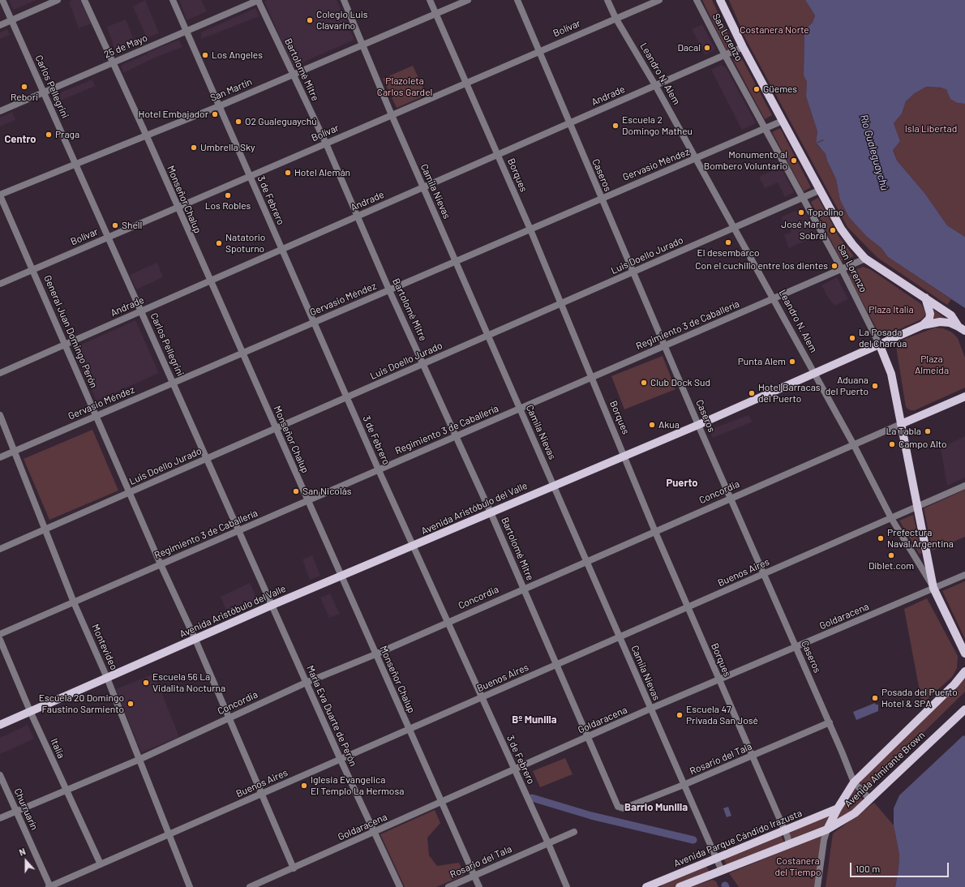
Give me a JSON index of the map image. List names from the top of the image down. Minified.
{"streets":{"main road":["San Lorenzo","Leandro N. Alem","Concordia","Avenida Aristóbulo del Valle","Avenida Almirante Brown","Avenida Parque Cándido Irazusta"],"street":["Bolívar","25 de Mayo","Bartolomé Mitre","Carlos Pellegrini","San Martín","Andrade","Gervasio Méndez","Borques","Caseros","Camila Nievas","Monseñor Chalup","3 de Febrero","Luis Doello Jurado","Regimiento 3 de Caballería","General Juan Domingo Perón","Buenos Aires","Goldaracena","Montevideo","María Eva Duarte de Perón","Italia","Rosario del Tala","Churruarín"]},"crossings":[["Bolívar","Bartolomé Mitre"],["Bolívar","Leandro N. Alem"],["Bolívar","Carlos Pellegrini"],["Bolívar","Borques"],["Bolívar","Caseros"],["Bolívar","Camila Nievas"],["Bolívar","Monseñor Chalup"],["Bolívar","3 de Febrero"],["Bolívar","General Juan Domingo Perón"],["San Lorenzo","Leandro N. Alem"],["San Lorenzo","Andrade"],["San Lorenzo","Gervasio Méndez"],["San Lorenzo","Luis Doello Jurado"],["San Lorenzo","Regimiento 3 de Caballería"],["San Lorenzo","Concordia"],["San Lorenzo","Avenida Aristóbulo del Valle"],["San Lorenzo","Buenos Aires"],["San Lorenzo","Goldaracena"],["25 de Mayo","Bartolomé Mitre"],["25 de Mayo","Carlos Pellegrini"],["25 de Mayo","Monseñor Chalup"],["25 de Mayo","3 de Febrero"],["Bartolomé Mitre","San Martín"],["Bartolomé Mitre","Andrade"],["Bartolomé Mitre","Gervasio Méndez"],["Bartolomé Mitre","Luis Doello Jurado"],["Bartolomé Mitre","Regimiento 3 de Caballería"],["Bartolomé Mitre","Concordia"],["Bartolomé Mitre","Avenida Aristóbulo del Valle"],["Bartolomé Mitre","Buenos Aires"],["Bartolomé Mitre","Goldaracena"],["Bartolomé Mitre","Rosario del Tala"],["Leandro N. Alem","Andrade"],["Leandro N. Alem","Gervasio Méndez"],["Leandro N. Alem","Luis Doello Jurado"],["Leandro N. Alem","Regimiento 3 de Caballería"],["Leandro N. Alem","Concordia"],["Leandro N. Alem","Avenida Aristóbulo del Valle"],["Leandro N. Alem","Buenos Aires"],["Leandro N. Alem","Goldaracena"],["Carlos Pellegrini","San Martín"],["Carlos Pellegrini","Andrade"],["Carlos Pellegrini","Gervasio Méndez"],["Carlos Pellegrini","Luis Doello Jurado"],["Carlos Pellegrini","Regimiento 3 de Caballería"],["Carlos Pellegrini","Avenida Aristóbulo del Valle"],["Carlos Pellegrini","María Eva Duarte de Perón"],["San Martín","Borques"],["San Martín","Camila Nievas"],["San Martín","Monseñor Chalup"],["San Martín","3 de Febrero"],["San Martín","General Juan Domingo Perón"],["Andrade","Borques"],["Andrade","Caseros"],["Andrade","Camila Nievas"],["Andrade","Monseñor Chalup"],["Andrade","3 de Febrero"],["Andrade","General Juan Domingo Perón"],["Gervasio Méndez","Borques"],["Gervasio Méndez","Caseros"],["Gervasio Méndez","Camila Nievas"],["Gervasio Méndez","Monseñor Chalup"],["Gervasio Méndez","3 de Febrero"],["Gervasio Méndez","General Juan Domingo Perón"],["Gervasio Méndez","Montevideo"],["Borques","Luis Doello Jurado"],["Borques","Regimiento 3 de Caballería"],["Borques","Concordia"],["Borques","Avenida Aristóbulo del Valle"],["Borques","Buenos Aires"],["Borques","Goldaracena"],["Borques","Rosario del Tala"],["Borques","Avenida Parque Cándido Irazusta"],["Caseros","Luis Doello Jurado"],["Caseros","Regimiento 3 de Caballería"],["Caseros","Concordia"],["Caseros","Avenida Aristóbulo del Valle"],["Caseros","Buenos Aires"],["Caseros","Goldaracena"],["Caseros","Rosario del Tala"],["Caseros","Avenida Almirante Brown"],["Camila Nievas","Luis Doello Jurado"],["Camila Nievas","Regimiento 3 de Caballería"],["Camila Nievas","Concordia"],["Camila Nievas","Avenida Aristóbulo del Valle"],["Camila Nievas","Buenos Aires"],["Camila Nievas","Goldaracena"],["Camila Nievas","Rosario del Tala"],["Camila Nievas","Avenida Parque Cándido Irazusta"],["Monseñor Chalup","Luis Doello Jurado"],["Monseñor Chalup","Regimiento 3 de Caballería"],["Monseñor Chalup","Concordia"],["Monseñor Chalup","Avenida Aristóbulo del Valle"],["Monseñor Chalup","Buenos Aires"],["Monseñor Chalup","Goldaracena"],["Monseñor Chalup","Rosario del Tala"],["3 de Febrero","Luis Doello Jurado"],["3 de Febrero","Regimiento 3 de Caballería"],["3 de Febrero","Concordia"],["3 de Febrero","Avenida Aristóbulo del Valle"],["3 de Febrero","Buenos Aires"],["3 de Febrero","Goldaracena"],["3 de Febrero","Rosario del Tala"],["Luis Doello Jurado","General Juan Domingo Perón"],["Luis Doello Jurado","Montevideo"],["Regimiento 3 de Caballería","General Juan Domingo Perón"],["Regimiento 3 de Caballería","Montevideo"],["General Juan Domingo Perón","Concordia"],["General Juan Domingo Perón","Avenida Aristóbulo del Valle"],["General Juan Domingo Perón","Buenos Aires"],["General Juan Domingo Perón","Goldaracena"],["Concordia","Montevideo"],["Concordia","María Eva Duarte de Perón"],["Concordia","Italia"],["Concordia","Churruarín"],["Avenida Aristóbulo del Valle","Montevideo"],["Avenida Aristóbulo del Valle","María Eva Duarte de Perón"],["Avenida Aristóbulo del Valle","Italia"],["Buenos Aires","Montevideo"],["Buenos Aires","María Eva Duarte de Perón"],["Buenos Aires","Italia"],["Buenos Aires","Churruarín"],["Goldaracena","María Eva Duarte de Perón"],["Avenida Almirante Brown","Avenida Parque Cándido Irazusta"]],"districts":["Centro","Puerto","Bº Munilla","Barrio Munilla"],"water":["Río Gualeguaychú"],"parks":["Costanera Norte","Plazoleta Carlos Gardel","Isla Libertad","Plaza Italia","Plaza Almeida","Costanera del Tiempo"],"places":["Colegio Luis Clavarino","Dacal","Los Angeles","Rebori","Güemes","Hotel Embajador","O2 Gualeguaychú","Escuela 2 Domingo Matheu","Praga","Umbrella Sky","Monumento al Bombero Voluntario","Hotel Alemán","Los Robles","Topolino","Shell","José María Sobral","El desembarco","Natatorio Spoturno","Con el cuchillo entre los dientes","La Posada del Charrúa","Punta Alem","Club Dock Sud","Aduana del Puerto","Hotel Barracas del Puerto","Akua","La Tabla","Campo Alto","San Nicolás","Prefectura Naval Argentina","Diblet.com","Escuela 56 La Vidalita Nocturna","Posada del Puerto Hotel & SPA","Escuela 20 Domingo Faustino Sarmiento","Escuela 47 Privada San José","Iglesia Evangelica El Templo La Hermosa"],"scale_bar":"100 m","north":"top"}
